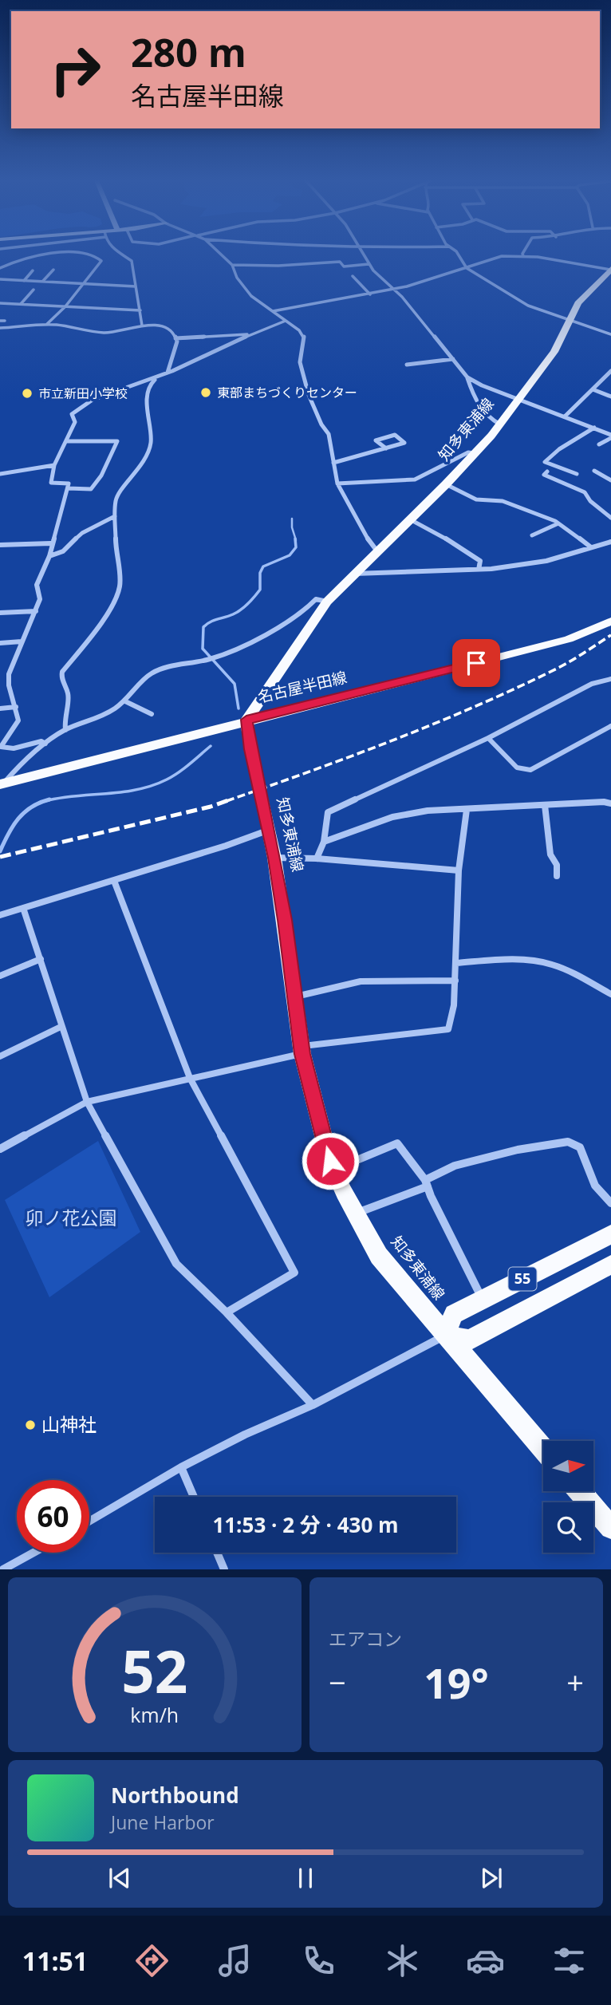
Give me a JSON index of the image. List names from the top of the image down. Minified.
{"streets":{"main road":["知多東浦線","名古屋半田線","55"]},"crossings":[["知多東浦線","名古屋半田線"],["知多東浦線","55"]],"parks":["卯ノ花公園"],"places":["東部まちづくりセンター","市立新田小学校","山神社"],"north":"right","page":{"turn":["280 m","名古屋半田線"],"limit":"60","trip":"11:53 · 2 分 · 430 m","tile":"エアコン","heat":["−","19°","+"],"song":["Northbound","June Harbor"],"tabs":"11:51","gauge":["52","km/h"]}}
